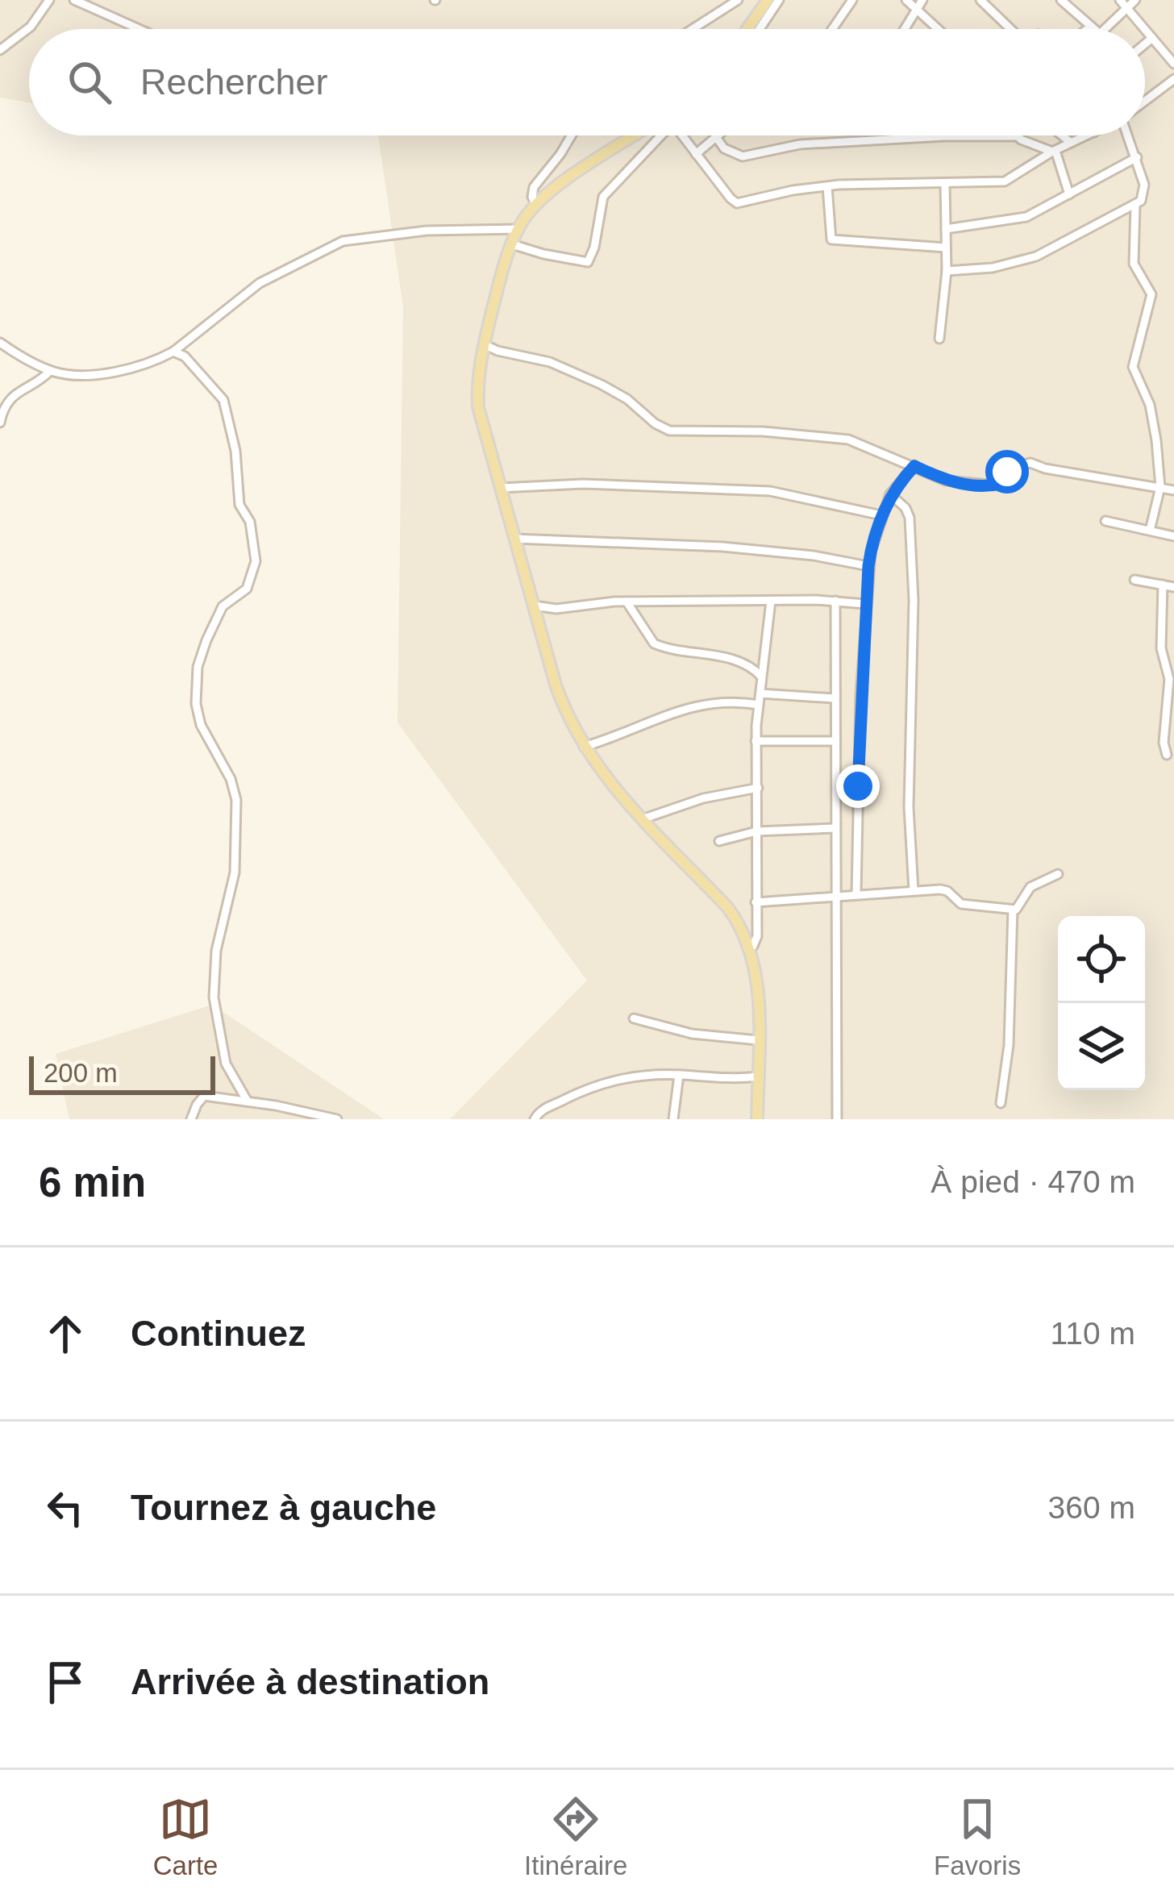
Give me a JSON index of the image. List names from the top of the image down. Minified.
{"scale_bar":"200 m","page":{"search":"Rechercher","scale":"200 m","heading":["6 min","À pied · 470 m"],"list":[["Continuez","110 m"],["Tournez à gauche","360 m"],"Arrivée à destination"],"nav":["Carte","Itinéraire","Favoris"]}}
